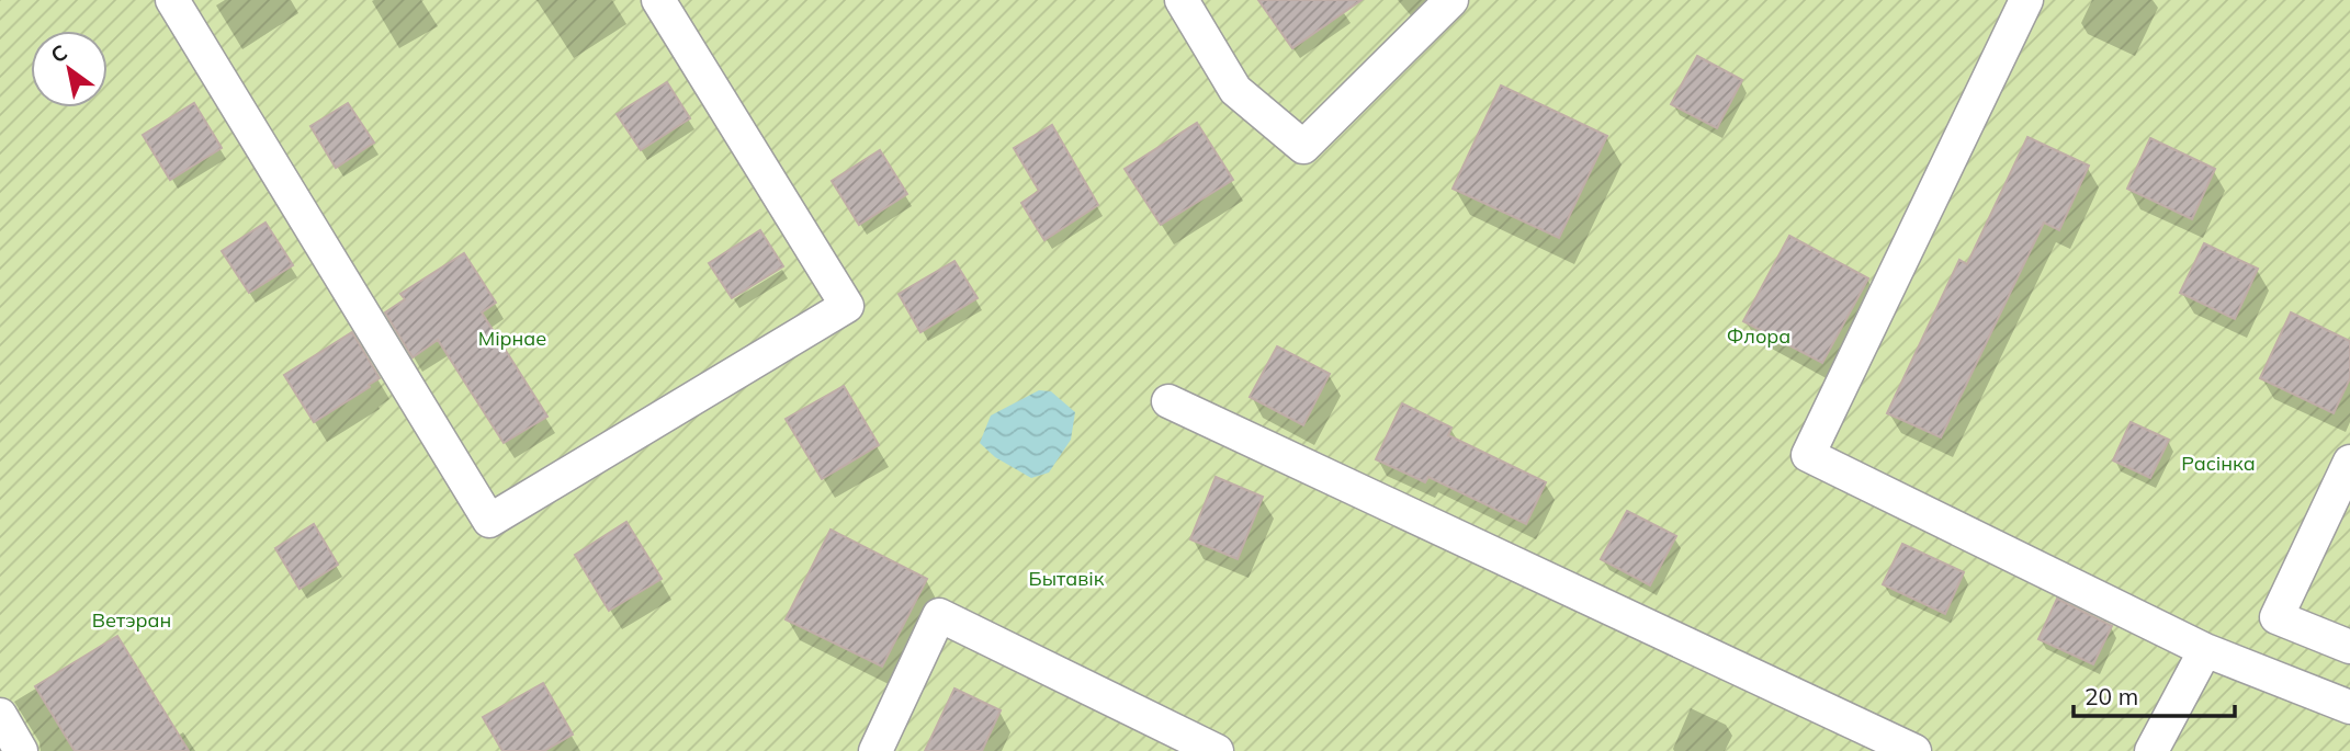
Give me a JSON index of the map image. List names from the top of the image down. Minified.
{"parks":["Флора","Мірнае","Расінка","Бытавік","Ветэран"],"scale_bar":"20 m","north":"top left"}
